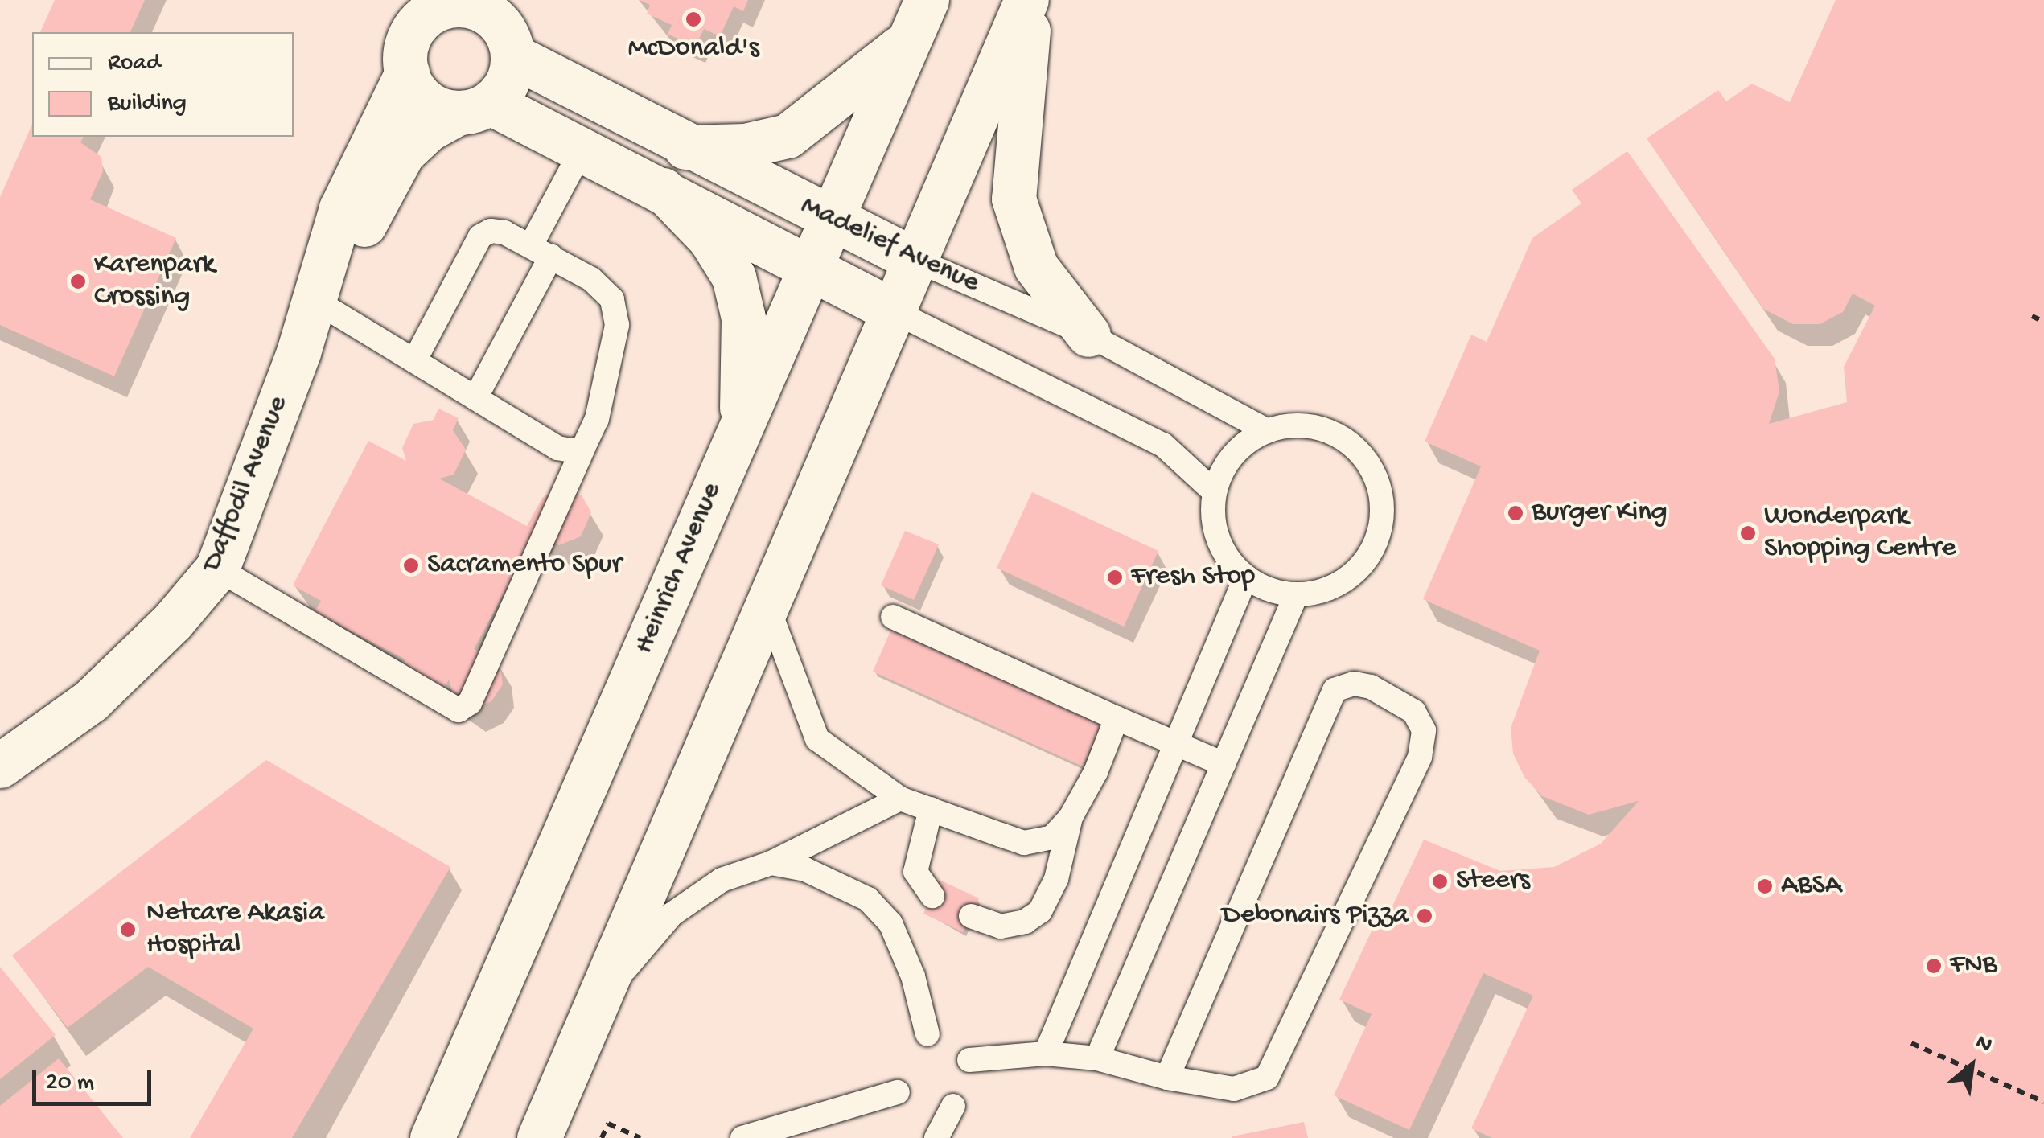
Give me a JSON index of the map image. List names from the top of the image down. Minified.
{"streets":{"street":["Madelief Avenue","Daffodil Avenue","Heinrich Avenue"]},"crossings":[["Madelief Avenue","Daffodil Avenue"],["Madelief Avenue","Heinrich Avenue"]],"places":["McDonald's","Karenpark Crossing","Burger King","Wonderpark Shopping Centre","Sacramento Spur","Fresh Stop","Steers","ABSA","Debonairs Pizza","Netcare Akasia Hospital","FNB"],"legend":["Road","Building"],"scale_bar":"20 m","north":"top right"}
